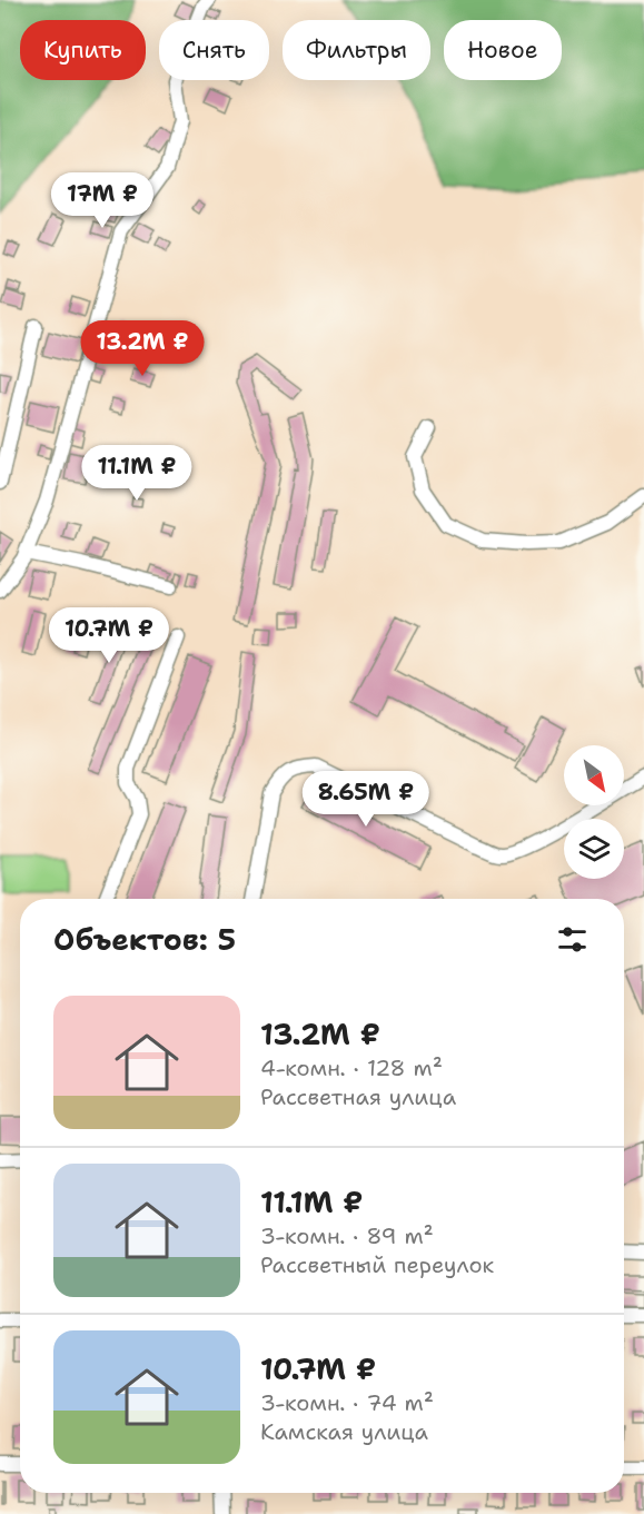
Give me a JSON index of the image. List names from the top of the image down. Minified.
{"north":"bottom right","page":{"chip":["Купить","Снять","Фильтры","Новое"],"price":["17M ₽","13.2M ₽","11.1M ₽","10.7M ₽","8.65M ₽"],"heading":"Объектов: 5","list":[{"name":"13.2M ₽","note":"4-комн. · 128 m² · Рассветная улица"},{"name":"11.1M ₽","note":"3-комн. · 89 m² · Рассветный переулок"},{"name":"10.7M ₽","note":"3-комн. · 74 m² · Камская улица"}]}}
